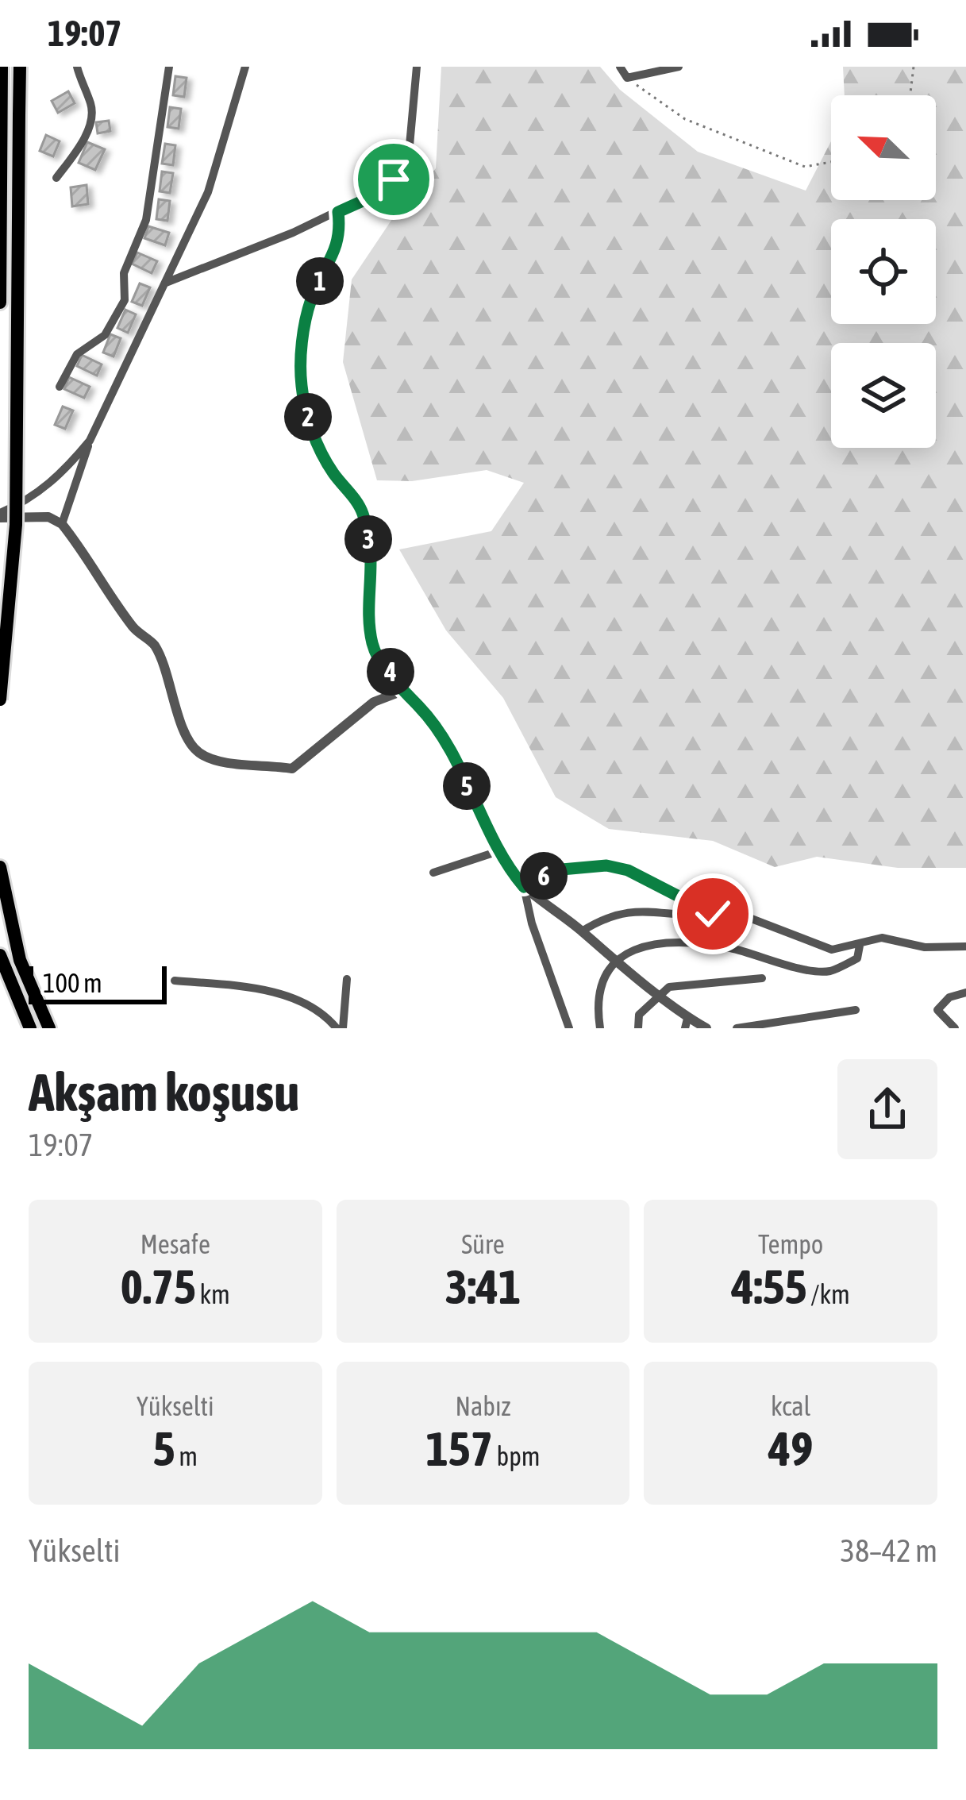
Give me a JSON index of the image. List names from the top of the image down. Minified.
{"scale_bar":"100 m","north":"top left","page":{"status":"19:07","pins":["1","2","3","4","5","6"],"scale":"100 m","heading":["Akşam koşusu","19:07"],"stats":[["Mesafe","0.75 km"],["Süre","3:41"],["Tempo","4:55 /km"],["Yükselti","5 m"],["Nabız","157 bpm"],["kcal","49"]],"chart":["Yükselti","38–42 m"]}}
